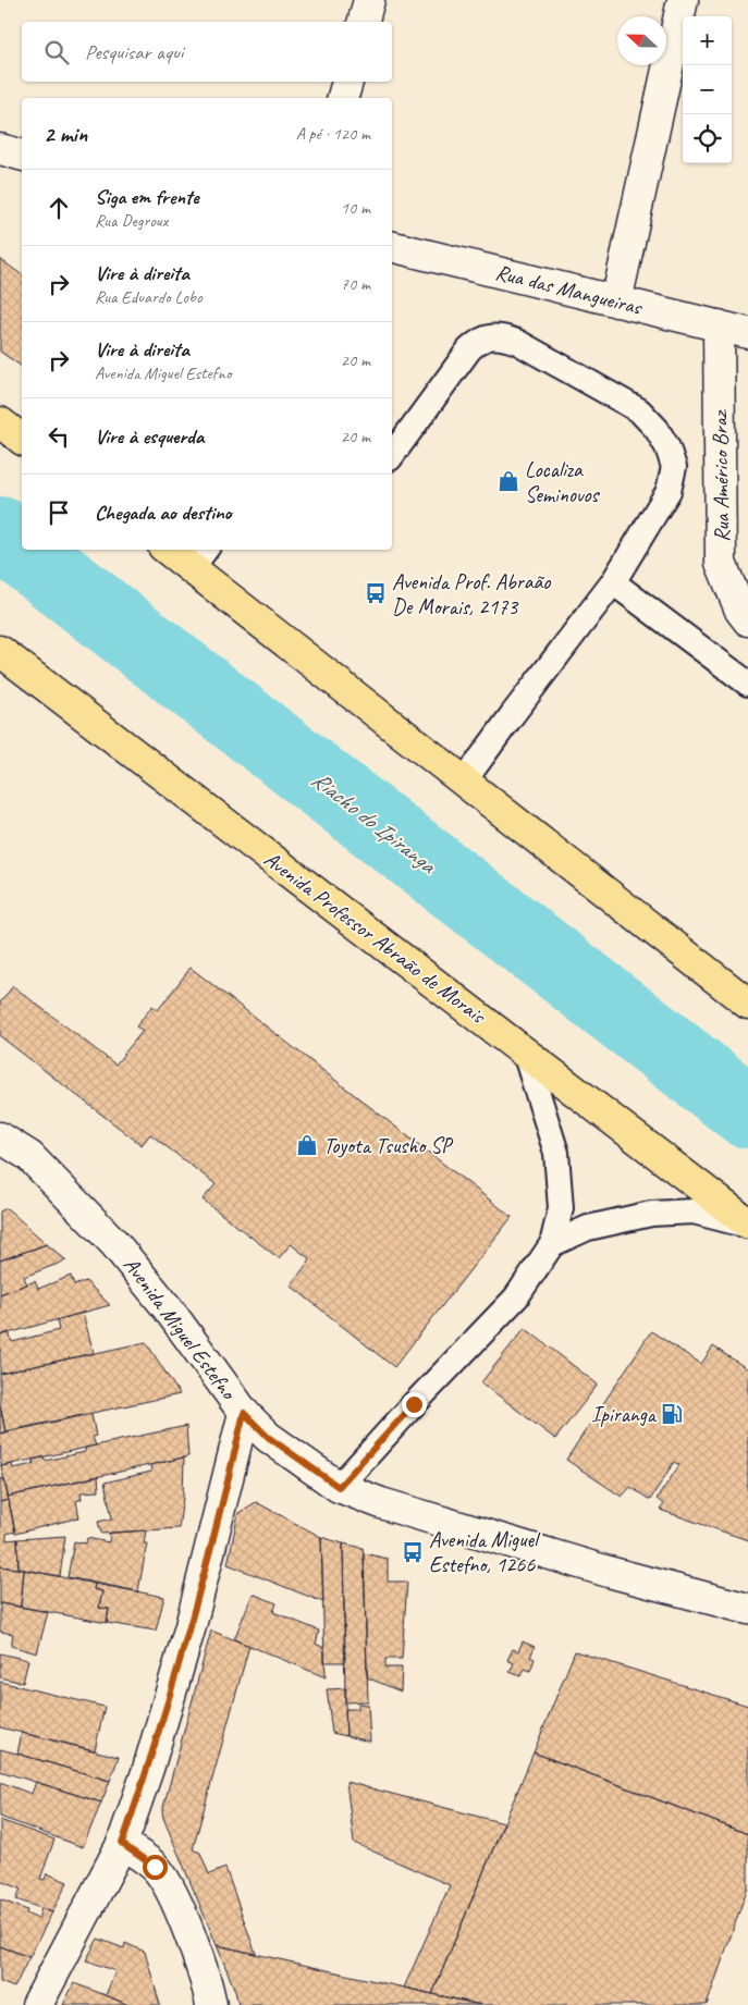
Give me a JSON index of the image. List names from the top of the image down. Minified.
{"streets":{"main road":["Avenida Professor Abraão de Morais"],"street":["Rua das Mangueiras","Rua Américo Braz","Avenida Miguel Estefno"]},"crossings":[["Rua das Mangueiras","Rua Américo Braz"]],"water":["Riacho do Ipiranga"],"places":{"shop":["Localiza Seminovos","Toyota Tsusho SP"],"bus stop":["Avenida Prof. Abraão De Morais, 2173","Avenida Miguel Estefno, 1266"],"fuel station":["Ipiranga"]},"north":"left","page":{"map_buttons":["+","−"],"search":"Pesquisar aqui","heading":["2 min","A pé · 120 m"],"list":[["Siga em frente","Rua Degroux","10 m"],["Vire à direita","Rua Eduardo Lobo","70 m"],["Vire à direita","Avenida Miguel Estefno","20 m"],["Vire à esquerda","20 m"],"Chegada ao destino"]}}
